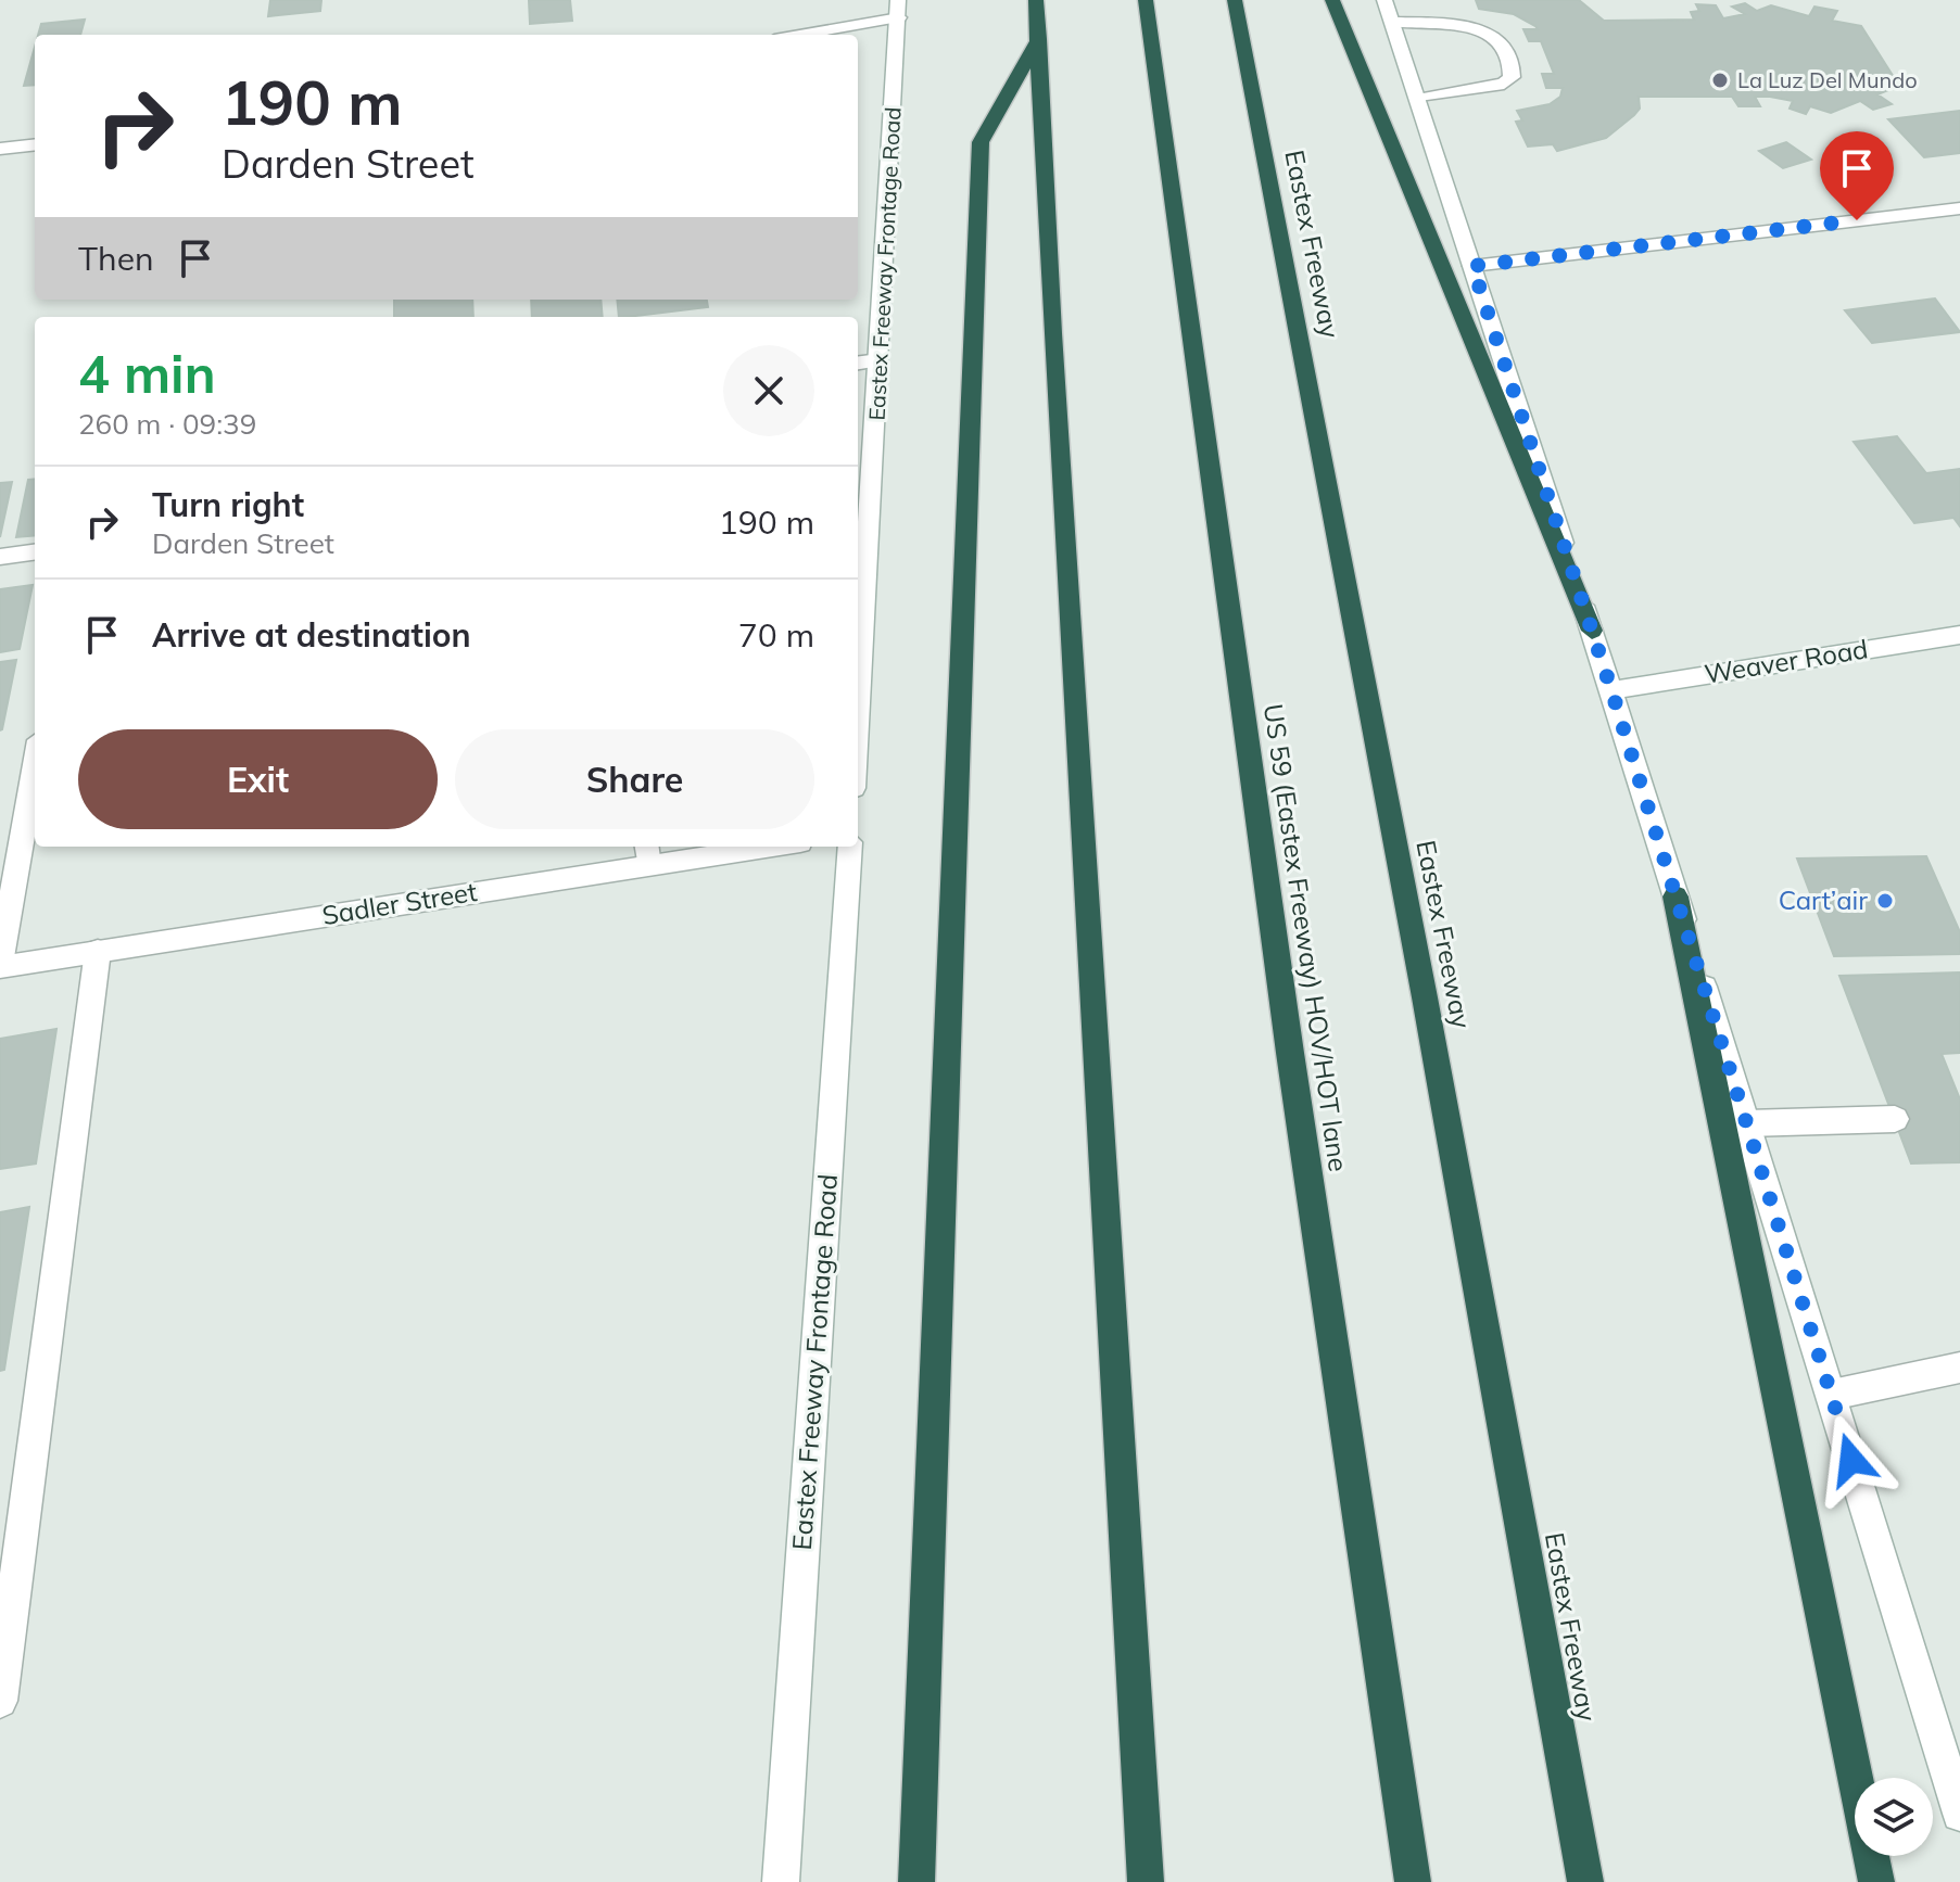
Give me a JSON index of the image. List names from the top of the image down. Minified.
{"streets":{"highway":["Eastex Freeway","US 59 (Eastex Freeway) HOV/HOT lane"],"main road":["Eastex Freeway Frontage Road","Weaver Road","Sadler Street"]},"places":["La Luz Del Mundo","Cart’air"],"page":{"turn":["190 m","Darden Street"],"then":"Then","heading":["4 min","260 m · 09:39"],"list":[{"name":"Turn right","note":"Darden Street","value":"190 m"},{"name":"Arrive at destination","value":"70 m"}],"buttons":["Exit","Share"]}}
